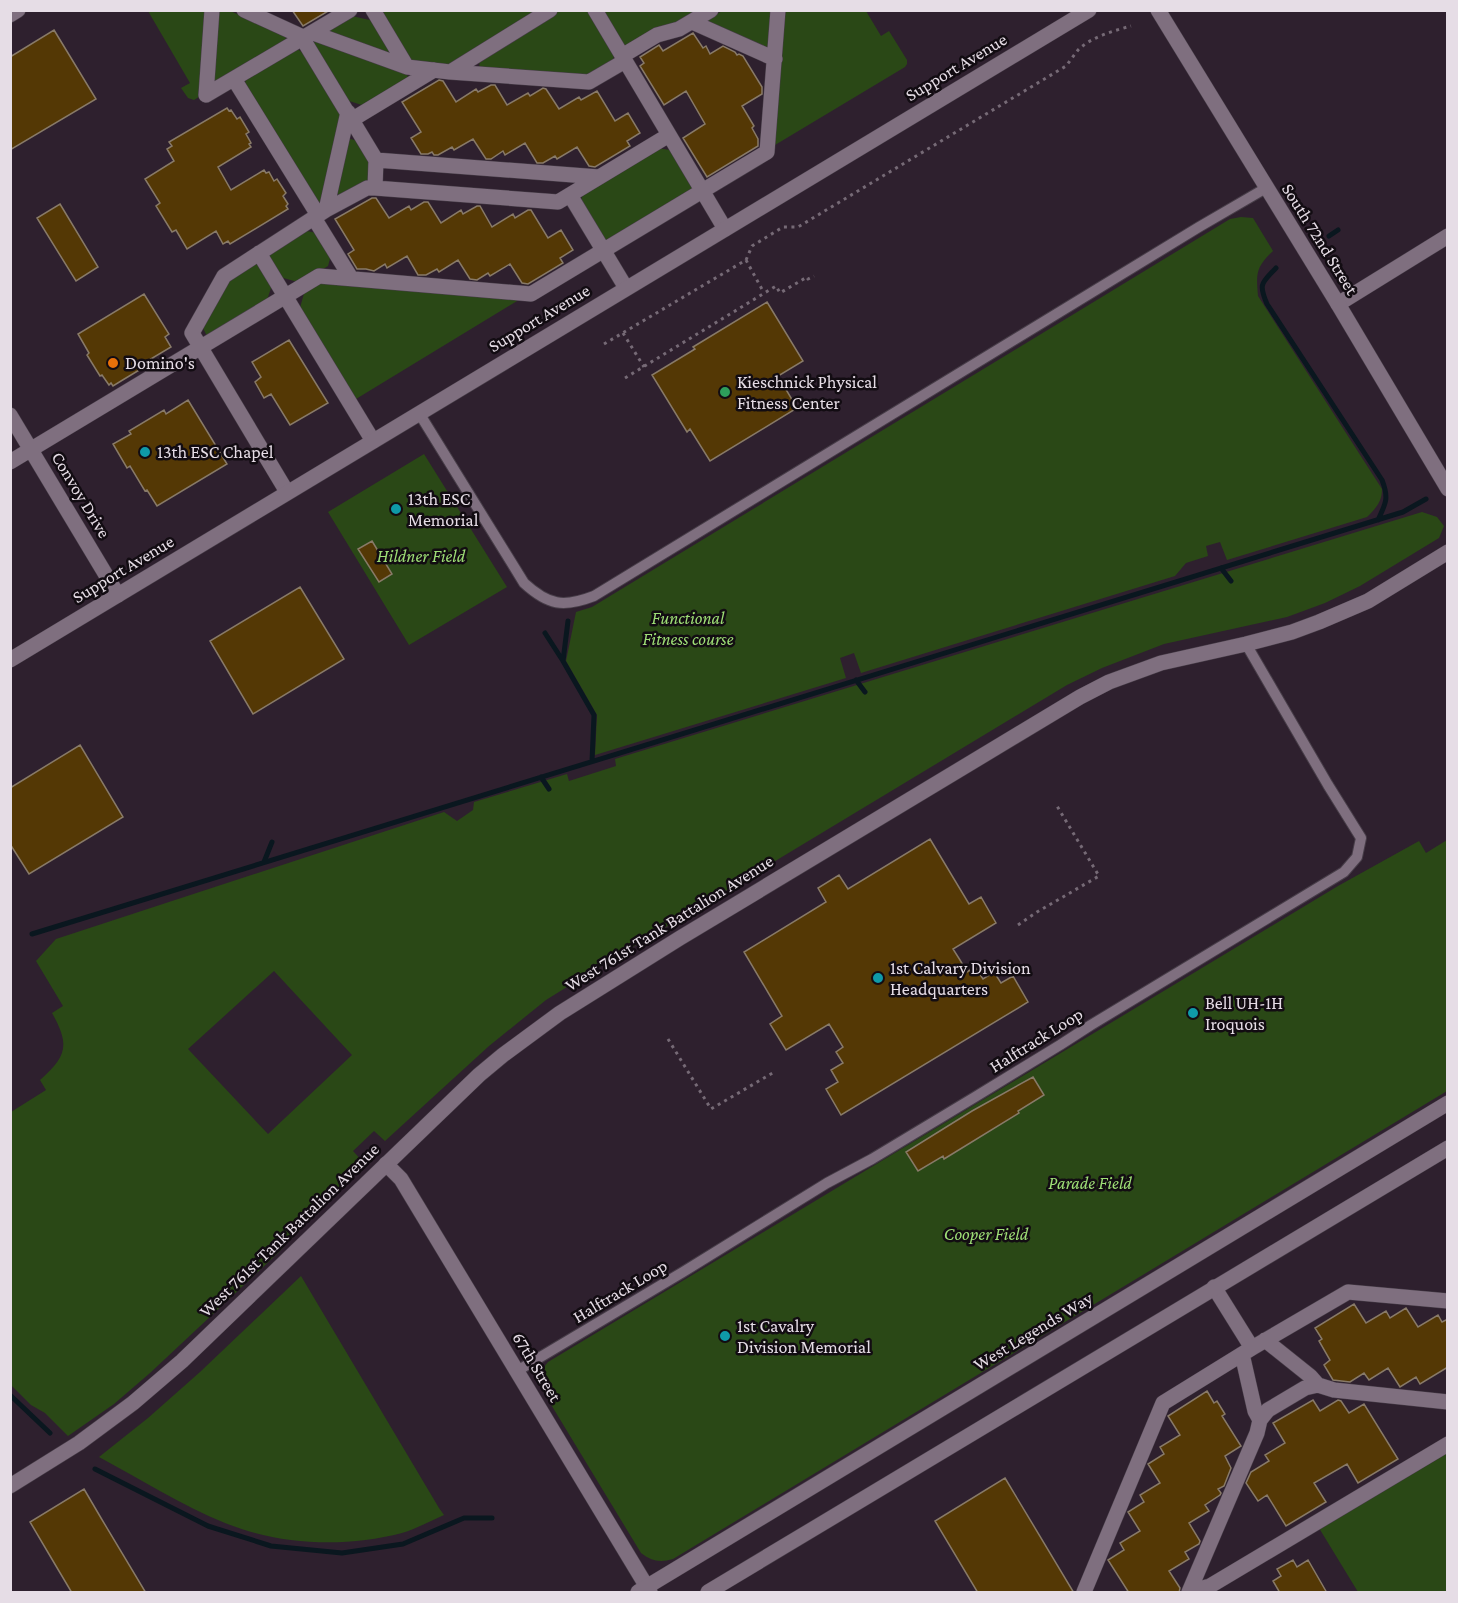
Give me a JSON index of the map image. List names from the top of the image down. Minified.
{"streets":{"street":["Support Avenue","South 72nd Street","Convoy Drive","West 761st Tank Battalion Avenue","West Legends Way","67th Street"],"lane":["Halftrack Loop"]},"crossings":[["Support Avenue","Convoy Drive"],["West 761st Tank Battalion Avenue","Halftrack Loop"],["West 761st Tank Battalion Avenue","67th Street"],["Halftrack Loop","67th Street"],["West Legends Way","67th Street"]],"parks":["Hildner Field","Functional Fitness course","Parade Field","Cooper Field"],"places":["Domino's","Kieschnick Physical Fitness Center","13th ESC Chapel","13th ESC Memorial","1st Calvary Division Headquarters","Bell UH-1H Iroquois","1st Cavalry Division Memorial"]}
